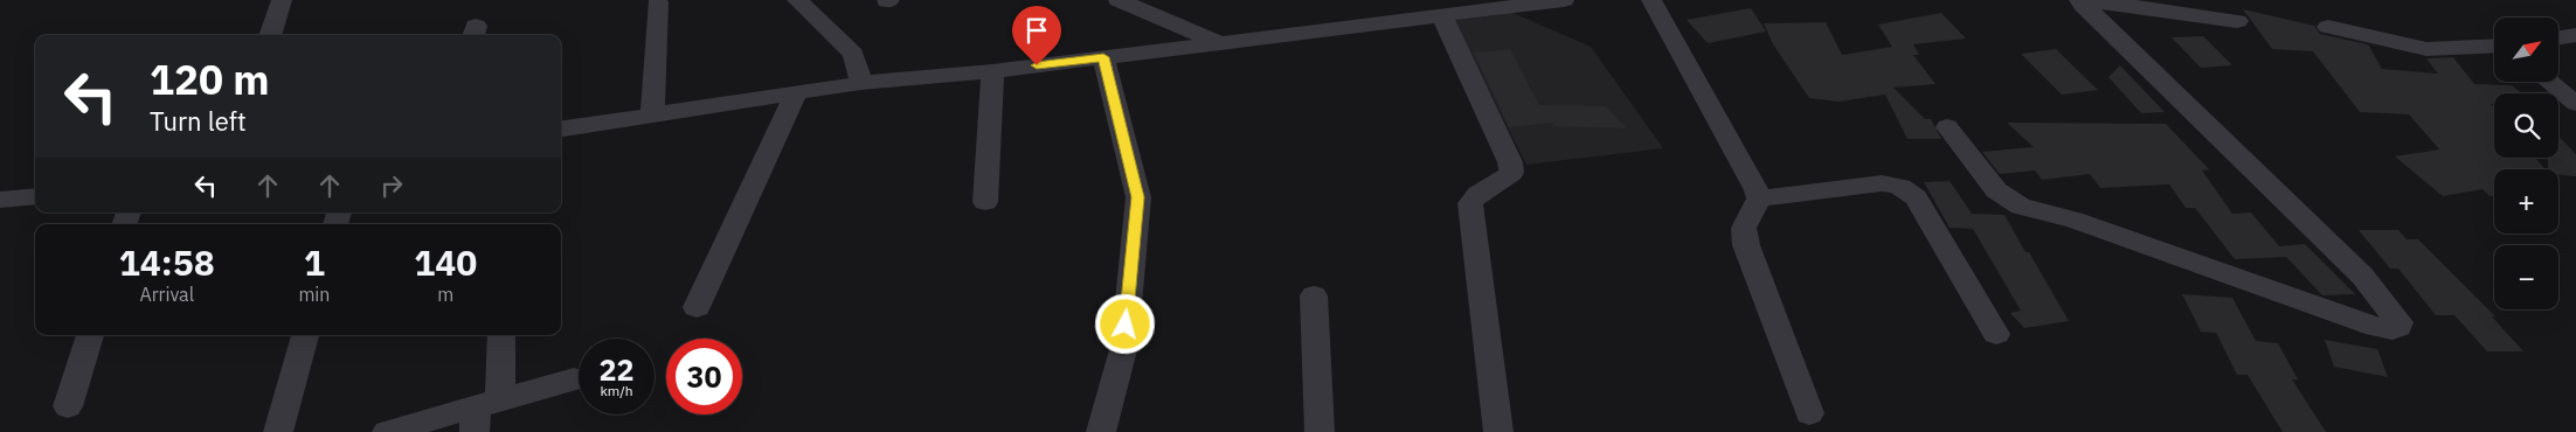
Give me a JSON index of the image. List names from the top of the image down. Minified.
{"north":"top right","page":{"map_buttons":["+","−"],"turn":["120 m","Turn left"],"eta":["14:58","Arrival","1","min","140","m"],"speed":"22 km/h","limit":"30"}}
